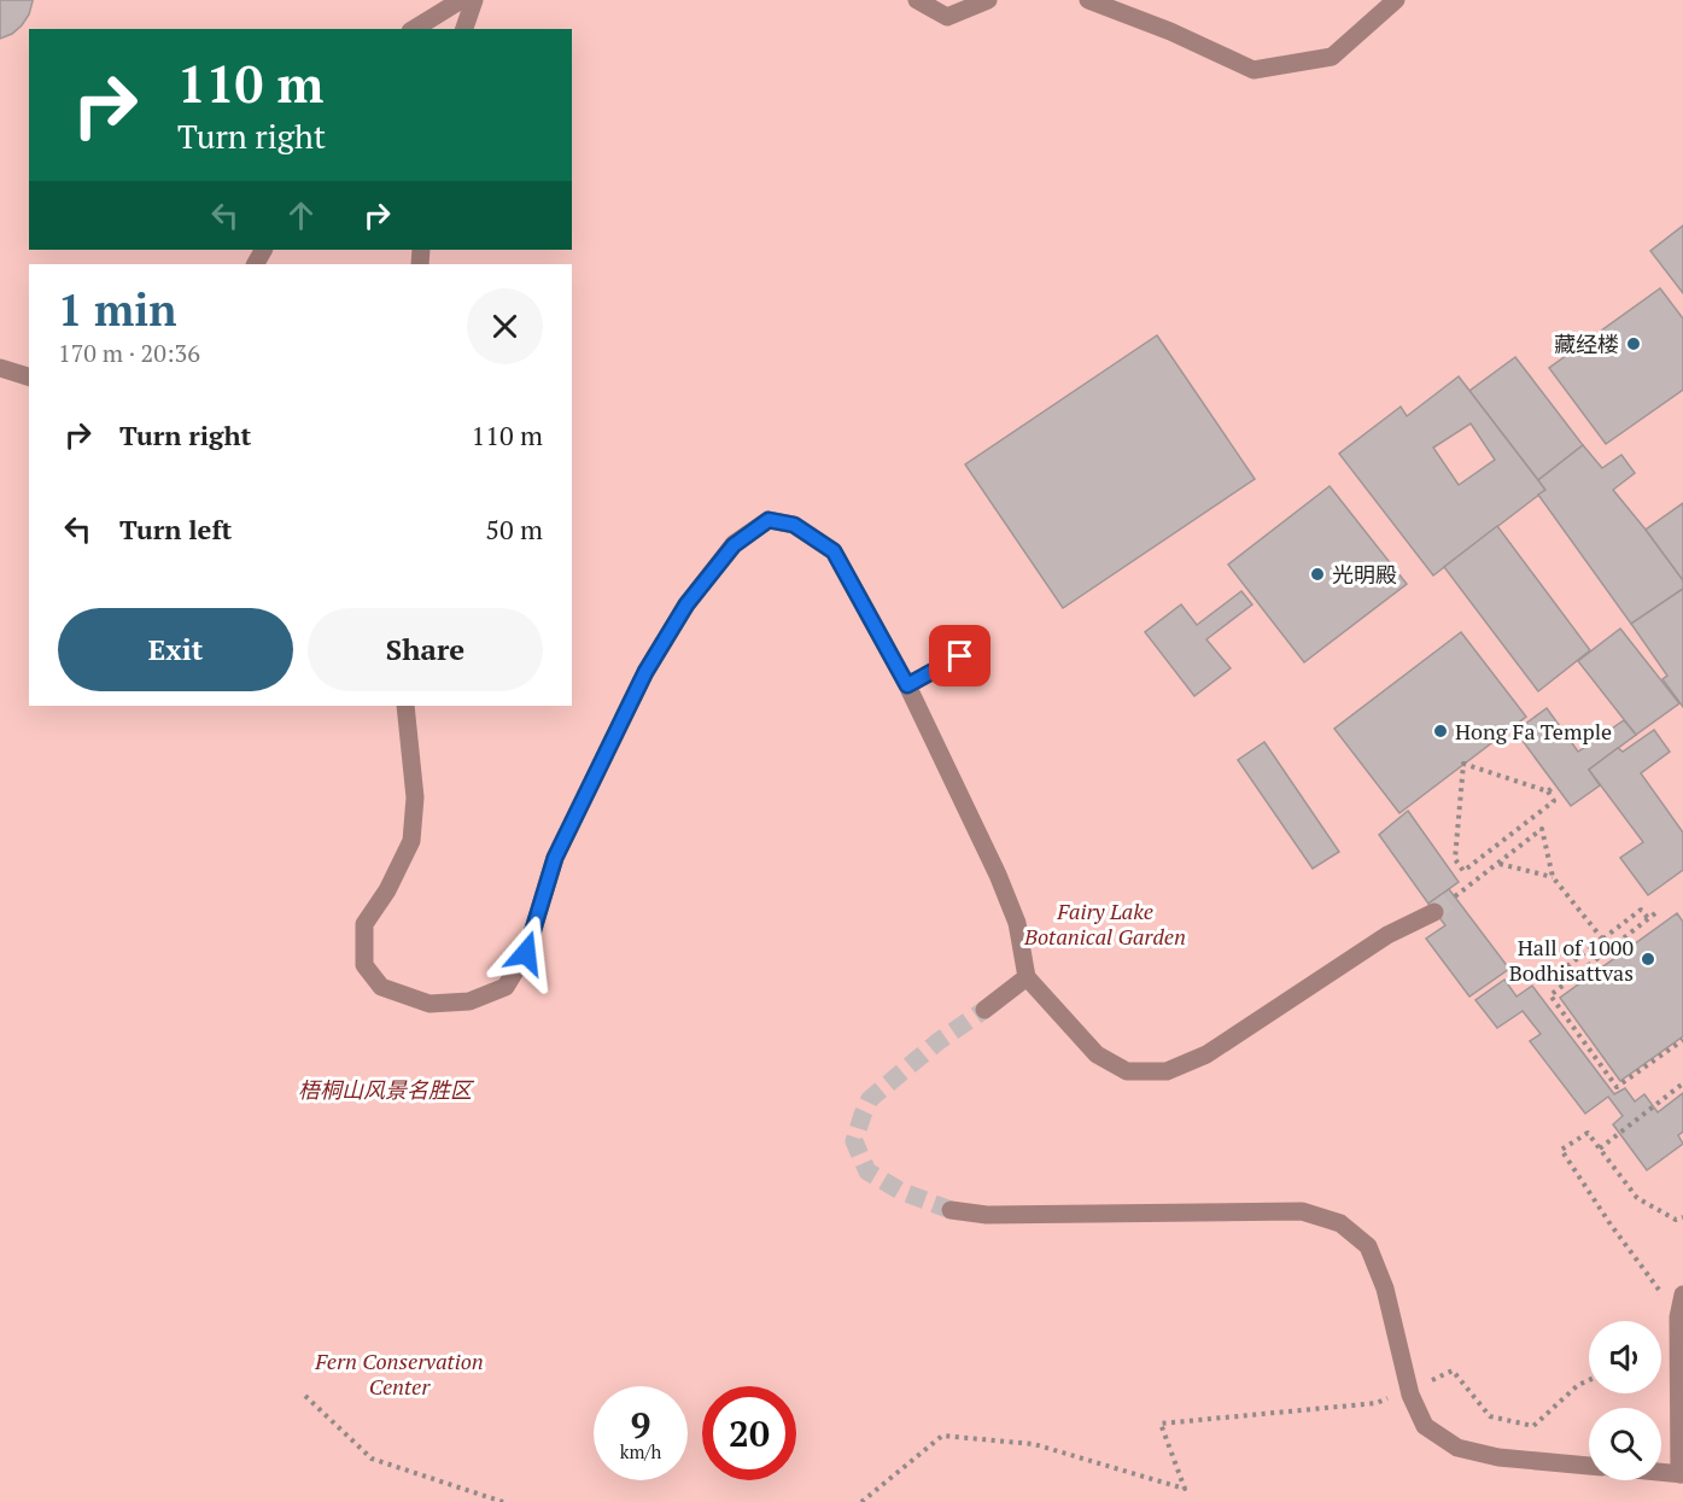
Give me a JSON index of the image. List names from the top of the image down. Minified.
{"parks":["Fairy Lake Botanical Garden","梧桐山风景名胜区","Fern Conservation Center"],"places":["藏经楼","光明殿","Hong Fa Temple","Hall of 1000 Bodhisattvas"],"page":{"turn":["110 m","Turn right"],"heading":["1 min","170 m · 20:36"],"list":[{"name":"Turn right","value":"110 m"},{"name":"Turn left","value":"50 m"}],"buttons":["Exit","Share"],"speed":"9 km/h","limit":"20"}}
